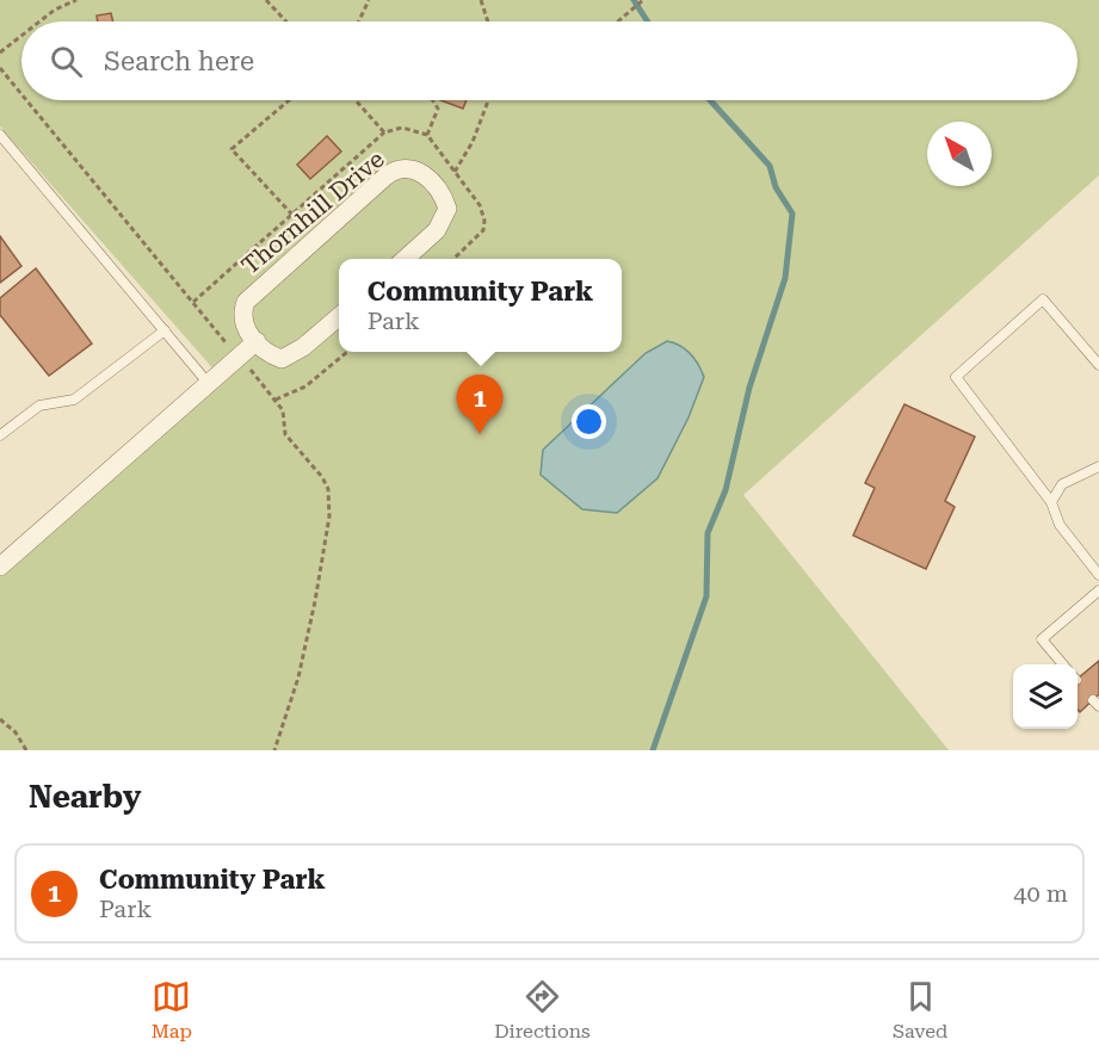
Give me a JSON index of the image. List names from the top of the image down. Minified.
{"streets":{"street":["Thornhill Drive"]},"north":"top left","page":{"search":"Search here","popup":["Community Park","Park"],"pins":"1","heading":"Nearby","list":[{"mark":"1","name":"Community Park","note":"Park","value":"40 m"}],"nav":["Map","Directions","Saved"]}}
